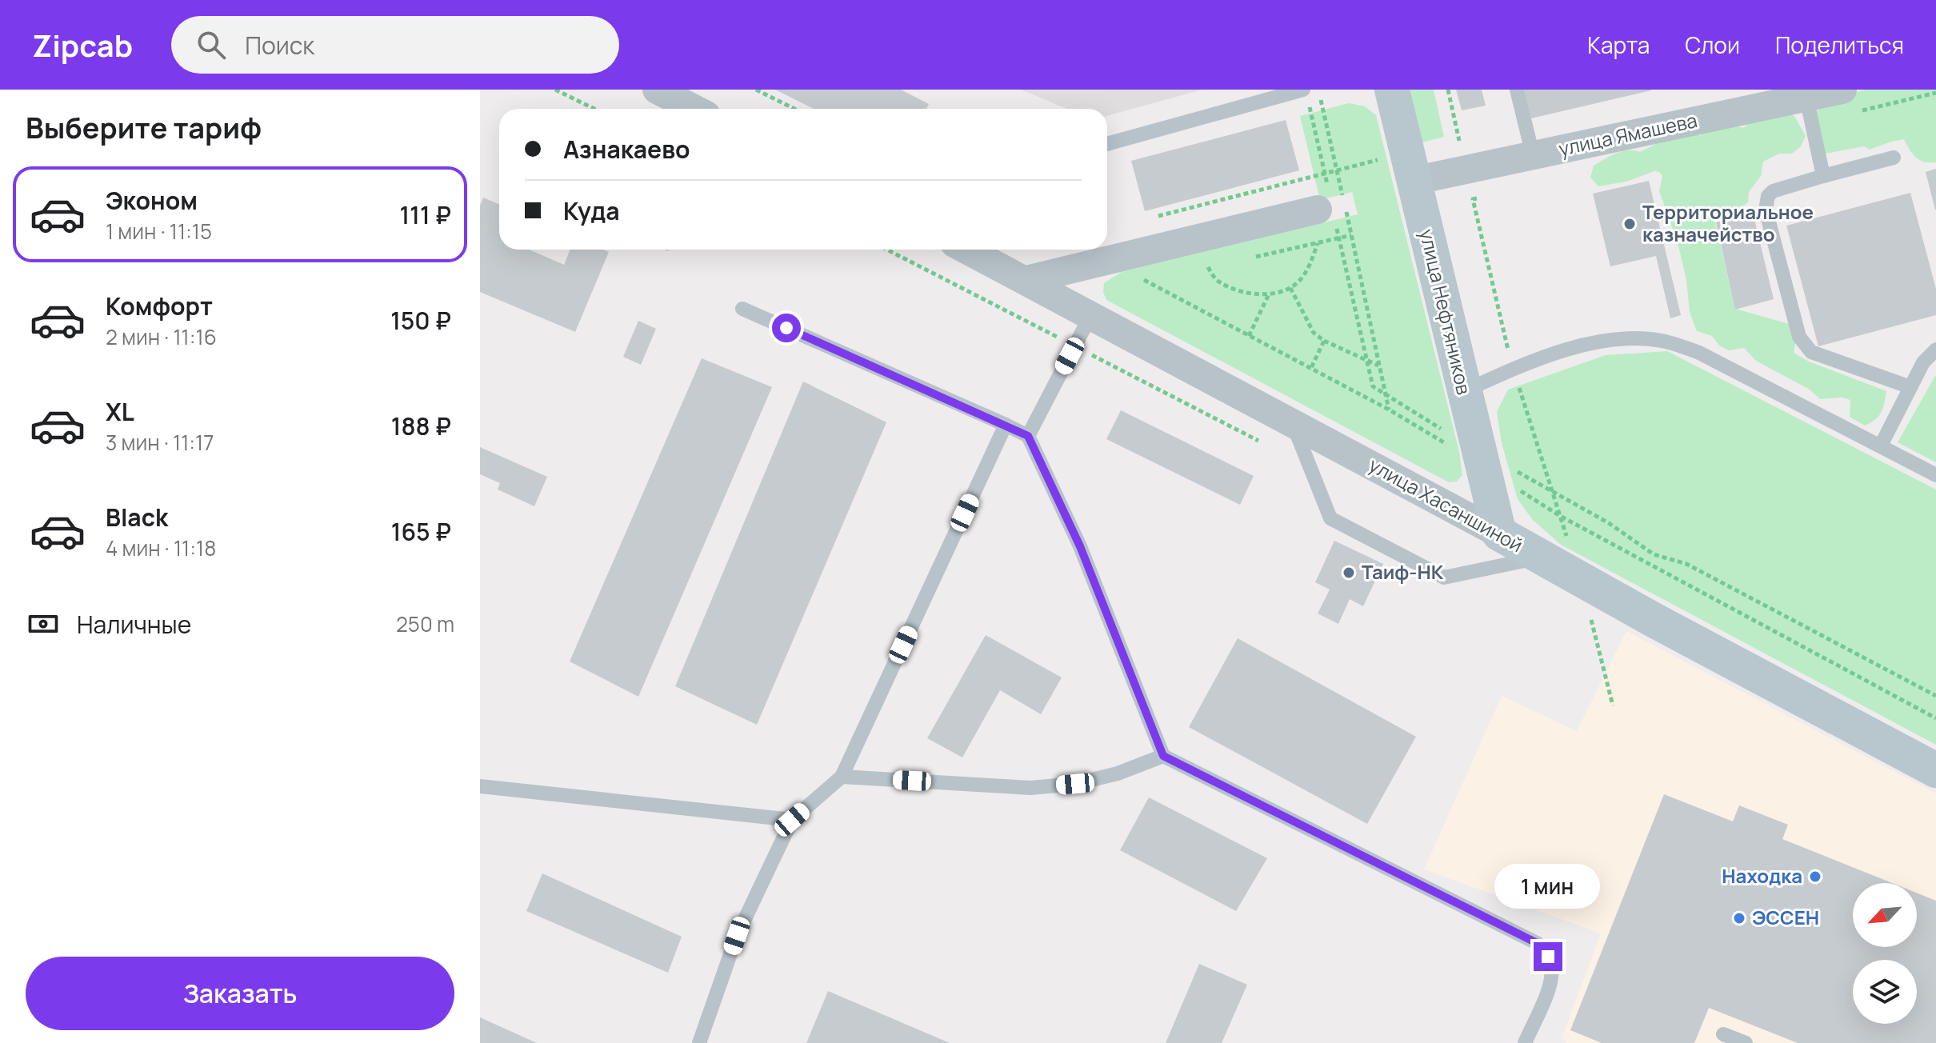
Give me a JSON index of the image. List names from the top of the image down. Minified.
{"streets":{"street":["улица Ямашева","улица Нефтяников","улица Хасаншиной"]},"crossings":[["улица Ямашева","улица Нефтяников"],["улица Нефтяников","улица Хасаншиной"]],"places":["Территориальное казначейство","Таиф-НК","Находка","ЭССЕН"],"north":"bottom left","page":{"header":"Zipcab","search":"Поиск","nav":["Карта","Слои","Поделиться"],"heading":"Выберите тариф","banner":["Азнакаево","Куда"],"list":[{"name":"Эконом","note":"1 мин · 11:15","value":"111 ₽"},{"name":"Комфорт","note":"2 мин · 11:16","value":"150 ₽"},{"name":"XL","note":"3 мин · 11:17","value":"188 ₽"},{"name":"Black","note":"4 мин · 11:18","value":"165 ₽"}],"pay":["Наличные","250 m"],"bubble":"1 мин","buttons":"Заказать"}}
